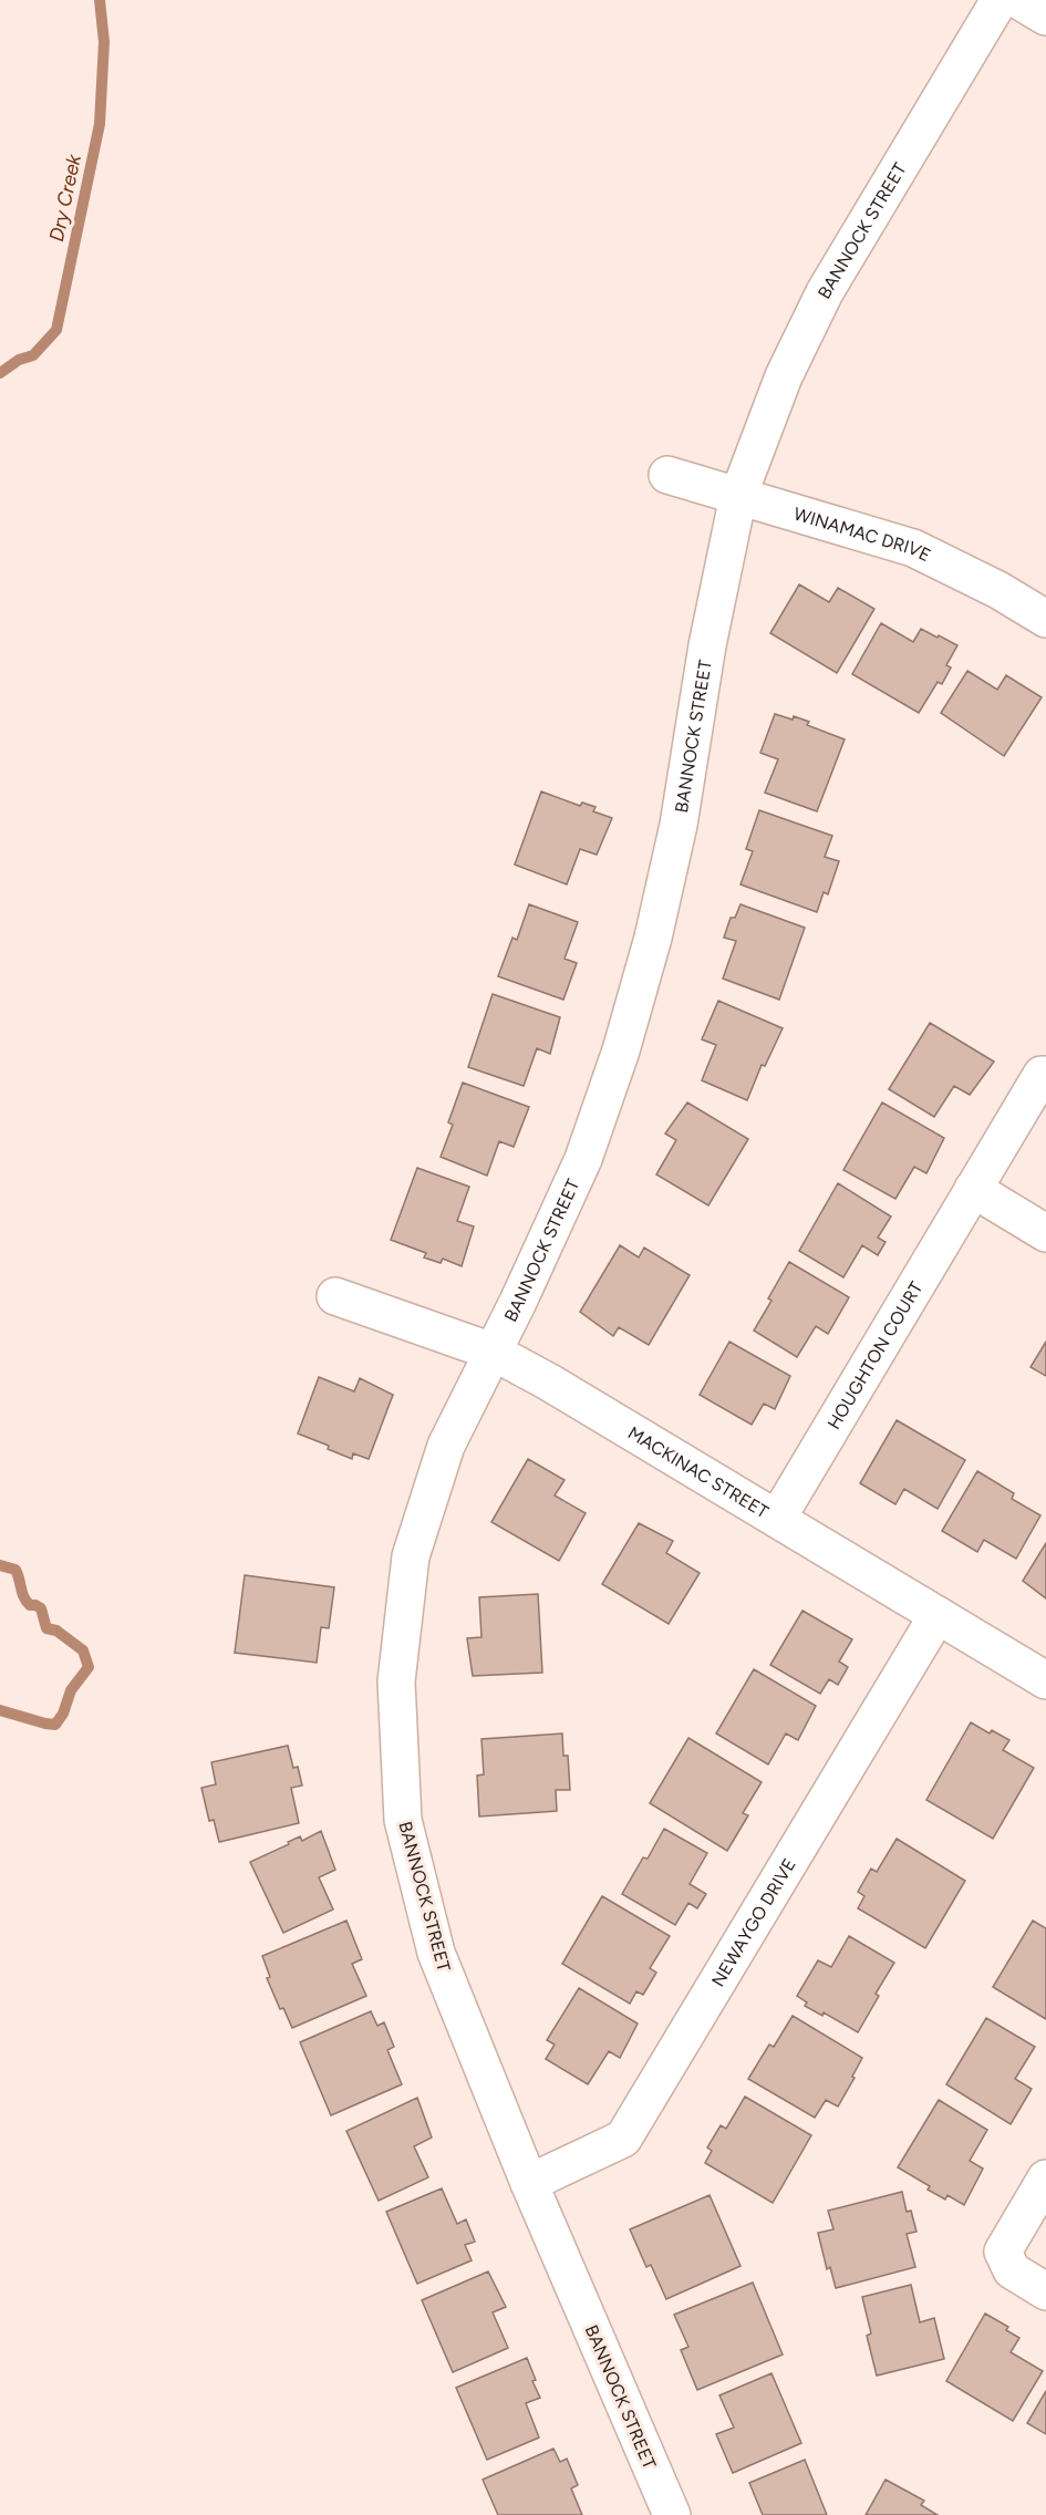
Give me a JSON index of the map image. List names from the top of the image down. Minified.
{"streets":{"street":["BANNOCK STREET","WINAMAC DRIVE","HOUGHTON COURT","MACKINAC STREET","NEWAYGO DRIVE"]},"crossings":[["BANNOCK STREET","WINAMAC DRIVE"],["BANNOCK STREET","MACKINAC STREET"],["BANNOCK STREET","NEWAYGO DRIVE"],["HOUGHTON COURT","MACKINAC STREET"],["MACKINAC STREET","NEWAYGO DRIVE"]],"water":["Dry Creek"]}
